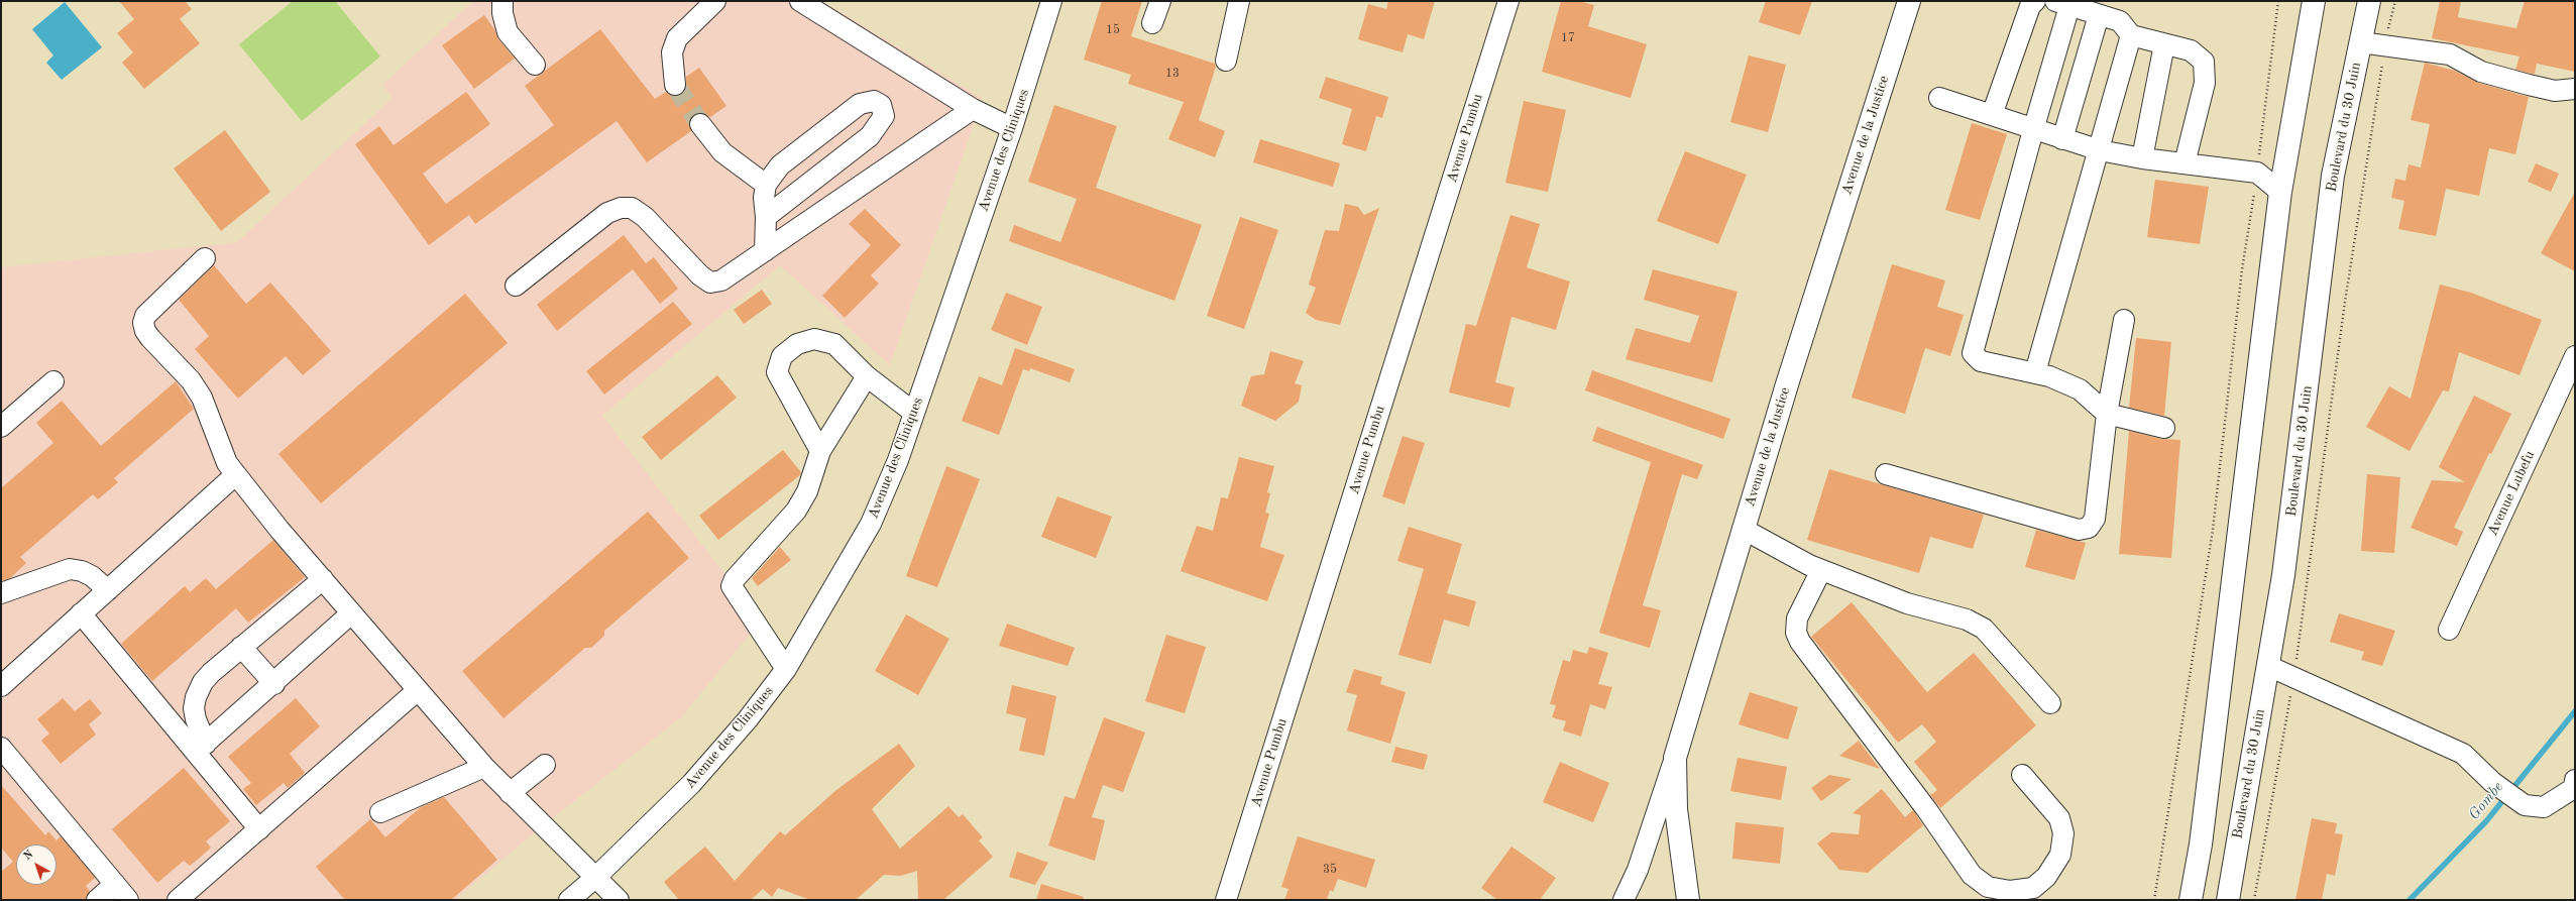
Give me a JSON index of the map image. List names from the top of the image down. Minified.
{"streets":{"main road":["Boulevard du 30 Juin","Avenue de la Justice"],"street":["Avenue Pumbu","Avenue des Cliniques","Avenue Lubefu"]},"water":["Gombe"],"house_numbers":["15","17","13","35"],"north":"top left"}
